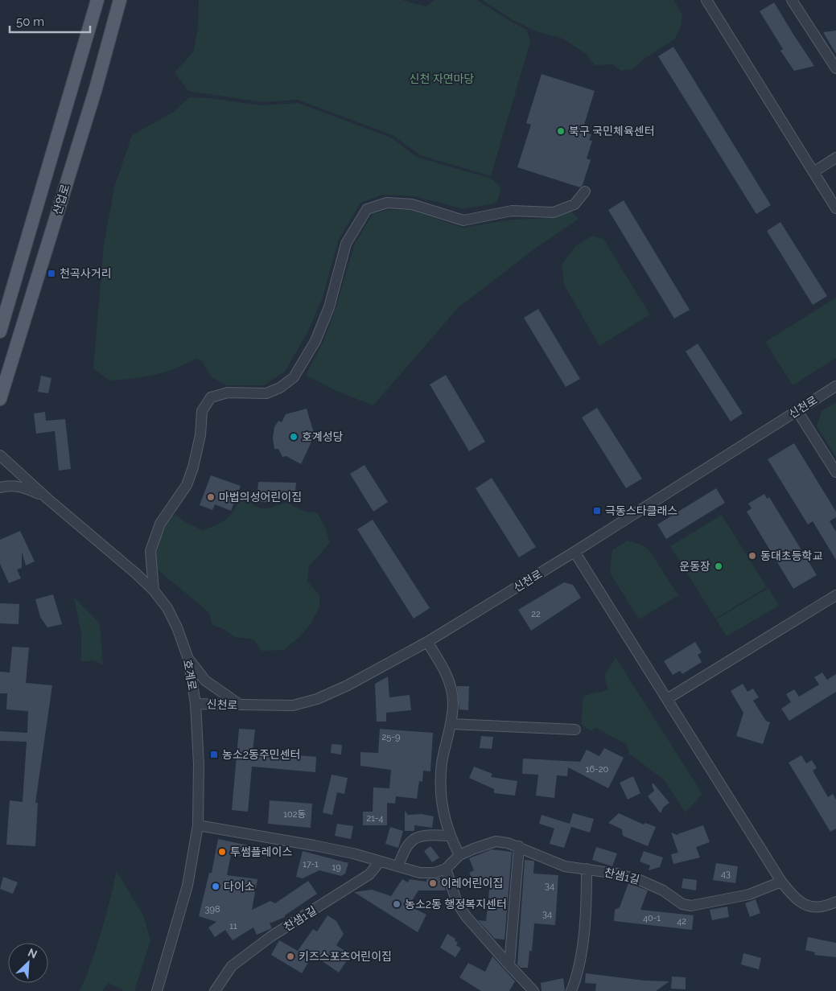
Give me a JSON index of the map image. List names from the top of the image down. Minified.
{"streets":{"main road":["산업로"],"street":["신천로","호계로","찬샘1길"]},"crossings":[["신천로","호계로"]],"parks":["신천 자연마당"],"places":{"other":["북구 국민체육센터","호계성당","마법의성어린이집","동대초등학교","운동장","투썸플레이스","이레어린이집","다이소","농소2동 행정복지센터","키즈스포츠어린이집"],"transit":["천곡사거리","극동스타클래스","농소2동주민센터"]},"house_numbers":["22","25-9","16-20","102동","21-4","17-1","19","43","34","398","34","40-1","42","11"],"scale_bar":"50 m","north":"top right"}
